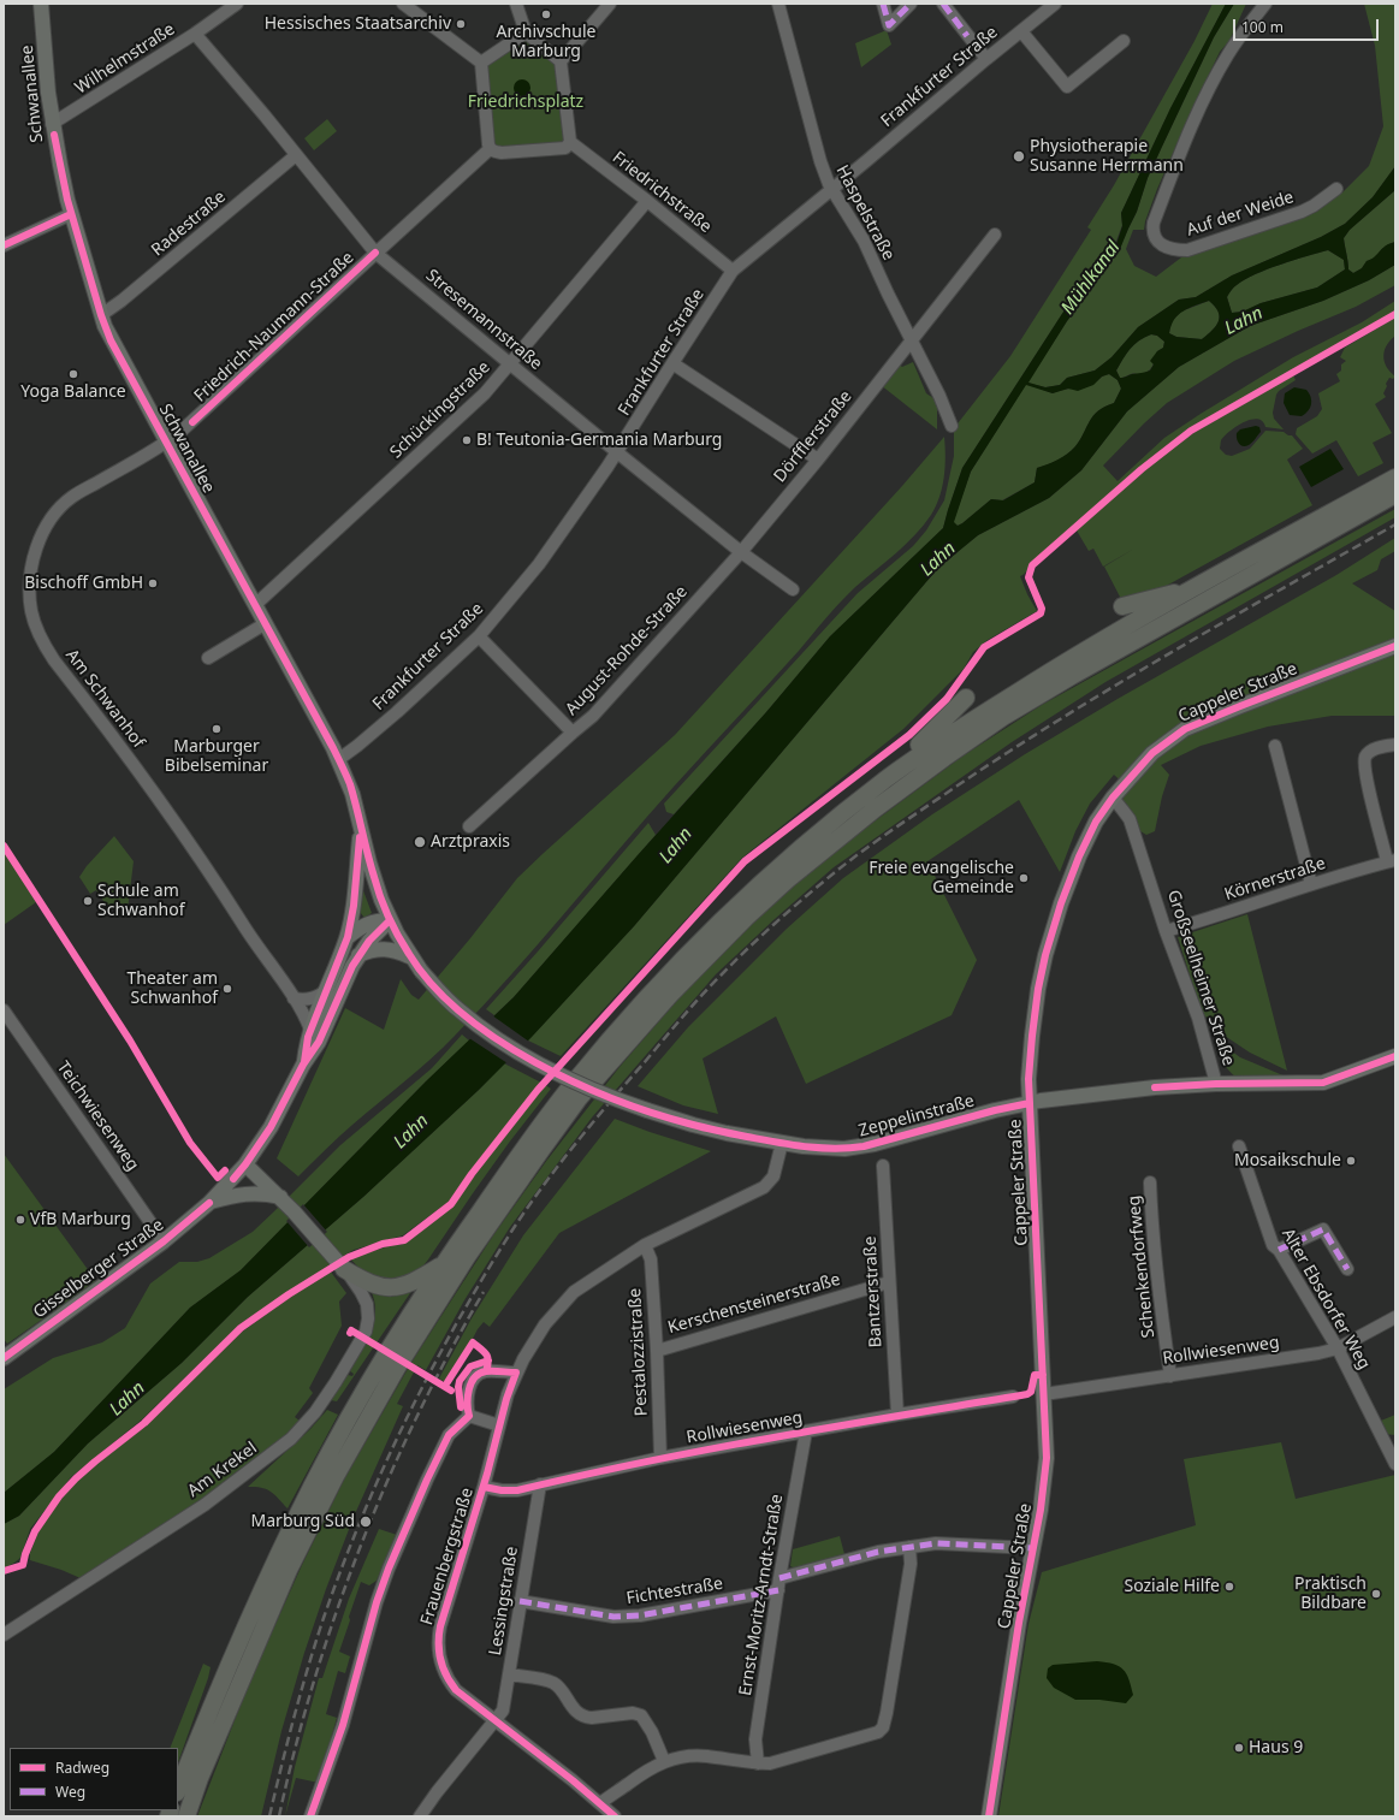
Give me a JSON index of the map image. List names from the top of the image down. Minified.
{"streets":{"main road":["Schwanallee","Cappeler Straße","Großseelheimer Straße","Zeppelinstraße","Gisselberger Straße"],"street":["Wilhelmstraße","Frankfurter Straße","Friedrichstraße","Haspelstraße","Auf der Weide","Radestraße","Stresemannstraße","Friedrich-Naumann-Straße","Schückingstraße","Dörfflerstraße","August-Rohde-Straße","Am Schwanhof","Körnerstraße","Teichwiesenweg","Schenkendorfweg","Bantzerstraße","Alter Ebsdorfer Weg","Kerschensteinerstraße","Rollwiesenweg","Pestalozzistraße","Am Krekel","Frauenbergstraße","Fichtestraße","Ernst-Moritz-Arndt-Straße","Lessingstraße"]},"crossings":[["Wilhelmstraße","Schwanallee"],["Wilhelmstraße","Stresemannstraße"],["Frankfurter Straße","Schwanallee"],["Frankfurter Straße","Friedrichstraße"],["Frankfurter Straße","Haspelstraße"],["Frankfurter Straße","Stresemannstraße"],["Schwanallee","Radestraße"],["Schwanallee","Friedrich-Naumann-Straße"],["Schwanallee","Schückingstraße"],["Schwanallee","Am Schwanhof"],["Friedrichstraße","Schückingstraße"],["Haspelstraße","Dörfflerstraße"],["Radestraße","Stresemannstraße"],["Stresemannstraße","Friedrich-Naumann-Straße"],["Stresemannstraße","Schückingstraße"],["Stresemannstraße","Dörfflerstraße"],["Stresemannstraße","August-Rohde-Straße"],["Friedrich-Naumann-Straße","Am Schwanhof"],["Dörfflerstraße","August-Rohde-Straße"],["Cappeler Straße","Großseelheimer Straße"],["Cappeler Straße","Zeppelinstraße"],["Cappeler Straße","Rollwiesenweg"],["Am Schwanhof","Gisselberger Straße"],["Körnerstraße","Großseelheimer Straße"],["Großseelheimer Straße","Zeppelinstraße"],["Teichwiesenweg","Gisselberger Straße"],["Schenkendorfweg","Rollwiesenweg"],["Bantzerstraße","Kerschensteinerstraße"],["Bantzerstraße","Rollwiesenweg"],["Alter Ebsdorfer Weg","Rollwiesenweg"],["Kerschensteinerstraße","Pestalozzistraße"],["Rollwiesenweg","Pestalozzistraße"],["Rollwiesenweg","Frauenbergstraße"],["Rollwiesenweg","Ernst-Moritz-Arndt-Straße"],["Rollwiesenweg","Lessingstraße"],["Frauenbergstraße","Lessingstraße"],["Fichtestraße","Ernst-Moritz-Arndt-Straße"],["Fichtestraße","Lessingstraße"]],"water":["Mühlkanal","Lahn"],"parks":["Friedrichsplatz"],"places":["Archivschule Marburg","Hessisches Staatsarchiv","Physiotherapie Susanne Herrmann","Yoga Balance","B! Teutonia-Germania Marburg","Bischoff GmbH","Marburger Bibelseminar","Arztpraxis","Freie evangelische Gemeinde","Schule am Schwanhof","Theater am Schwanhof","Mosaikschule","VfB Marburg","Marburg Süd","Soziale Hilfe","Praktisch Bildbare","Haus 9"],"legend":["Radweg","Weg"],"scale_bar":"100 m"}
